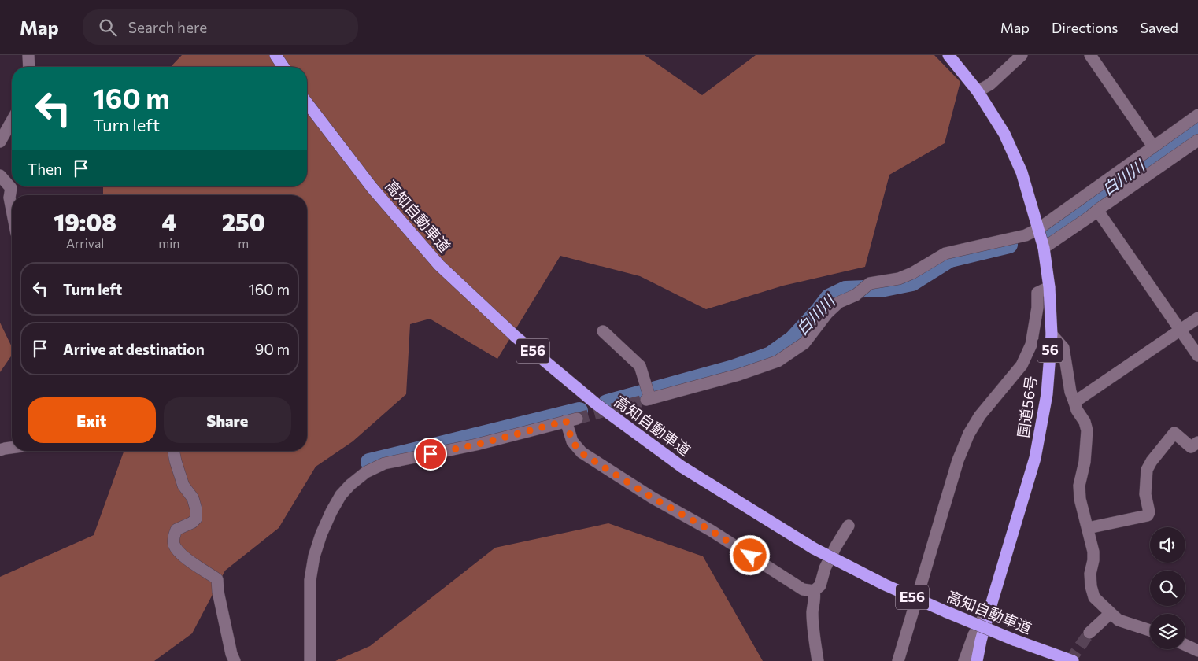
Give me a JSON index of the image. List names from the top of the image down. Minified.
{"streets":{"highway":["高知自動車道","56","E56","国道56号"]},"water":["白川川"],"page":{"header":"Map","search":"Search here","nav":["Map","Directions","Saved"],"turn":["160 m","Turn left"],"then":"Then","eta":["19:08","Arrival","4","min","250","m"],"list":[{"name":"Turn left","value":"160 m"},{"name":"Arrive at destination","value":"90 m"}],"buttons":["Exit","Share"]}}
